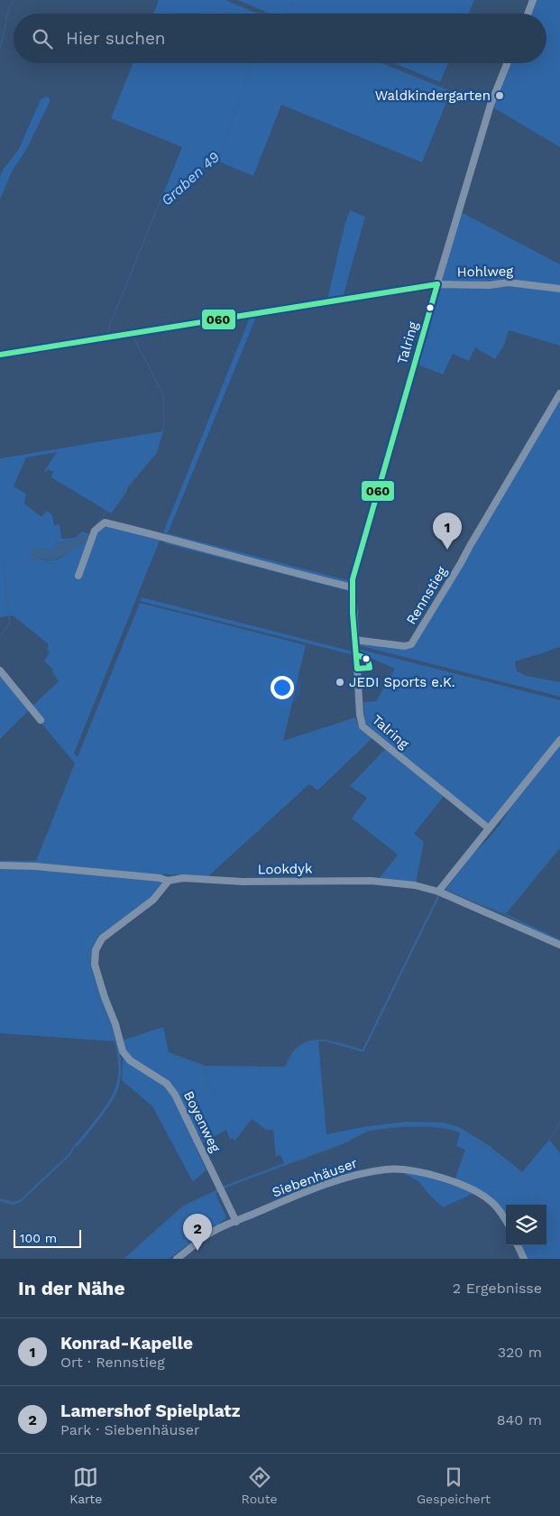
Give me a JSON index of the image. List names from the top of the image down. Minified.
{"streets":{"street":["Hohlweg","Talring","Rennstieg","Lookdyk","Boyenweg","Siebenhäuser"]},"crossings":[["Hohlweg","Talring"],["Talring","Rennstieg"],["Lookdyk","Boyenweg"],["Boyenweg","Siebenhäuser"]],"water":["Graben 49"],"places":["Waldkindergarten","JEDI Sports e.K."],"lines":["transit line 060"],"scale_bar":"100 m","page":{"search":"Hier suchen","pins":["1","2"],"scale":"100 m","heading":["In der Nähe","2 Ergebnisse"],"list":[{"mark":"1","name":"Konrad-Kapelle","note":"Ort · Rennstieg","value":"320 m"},{"mark":"2","name":"Lamershof Spielplatz","note":"Park · Siebenhäuser","value":"840 m"}],"nav":["Karte","Route","Gespeichert"]}}
